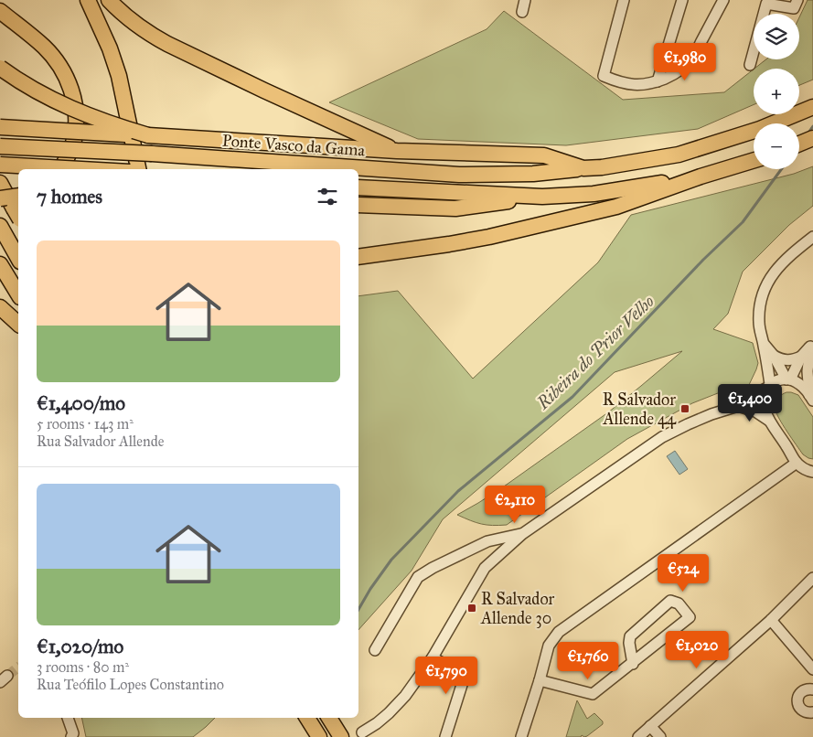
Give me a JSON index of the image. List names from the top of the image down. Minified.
{"streets":{"highway":["Ponte Vasco da Gama"]},"water":["Ribeira do Prior Velho"],"places":{"transit":["R Salvador Allende 44","R Salvador Allende 30"]},"page":{"map_buttons":["+","−"],"price":["€1,980","€1,400","€2,110","€524","€1,020","€1,760","€1,790"],"heading":"7 homes","list":[{"name":"€1,400/mo","note":"5 rooms · 143 m² · Rua Salvador Allende"},{"name":"€1,020/mo","note":"3 rooms · 80 m² · Rua Teófilo Lopes Constantino"}]}}
